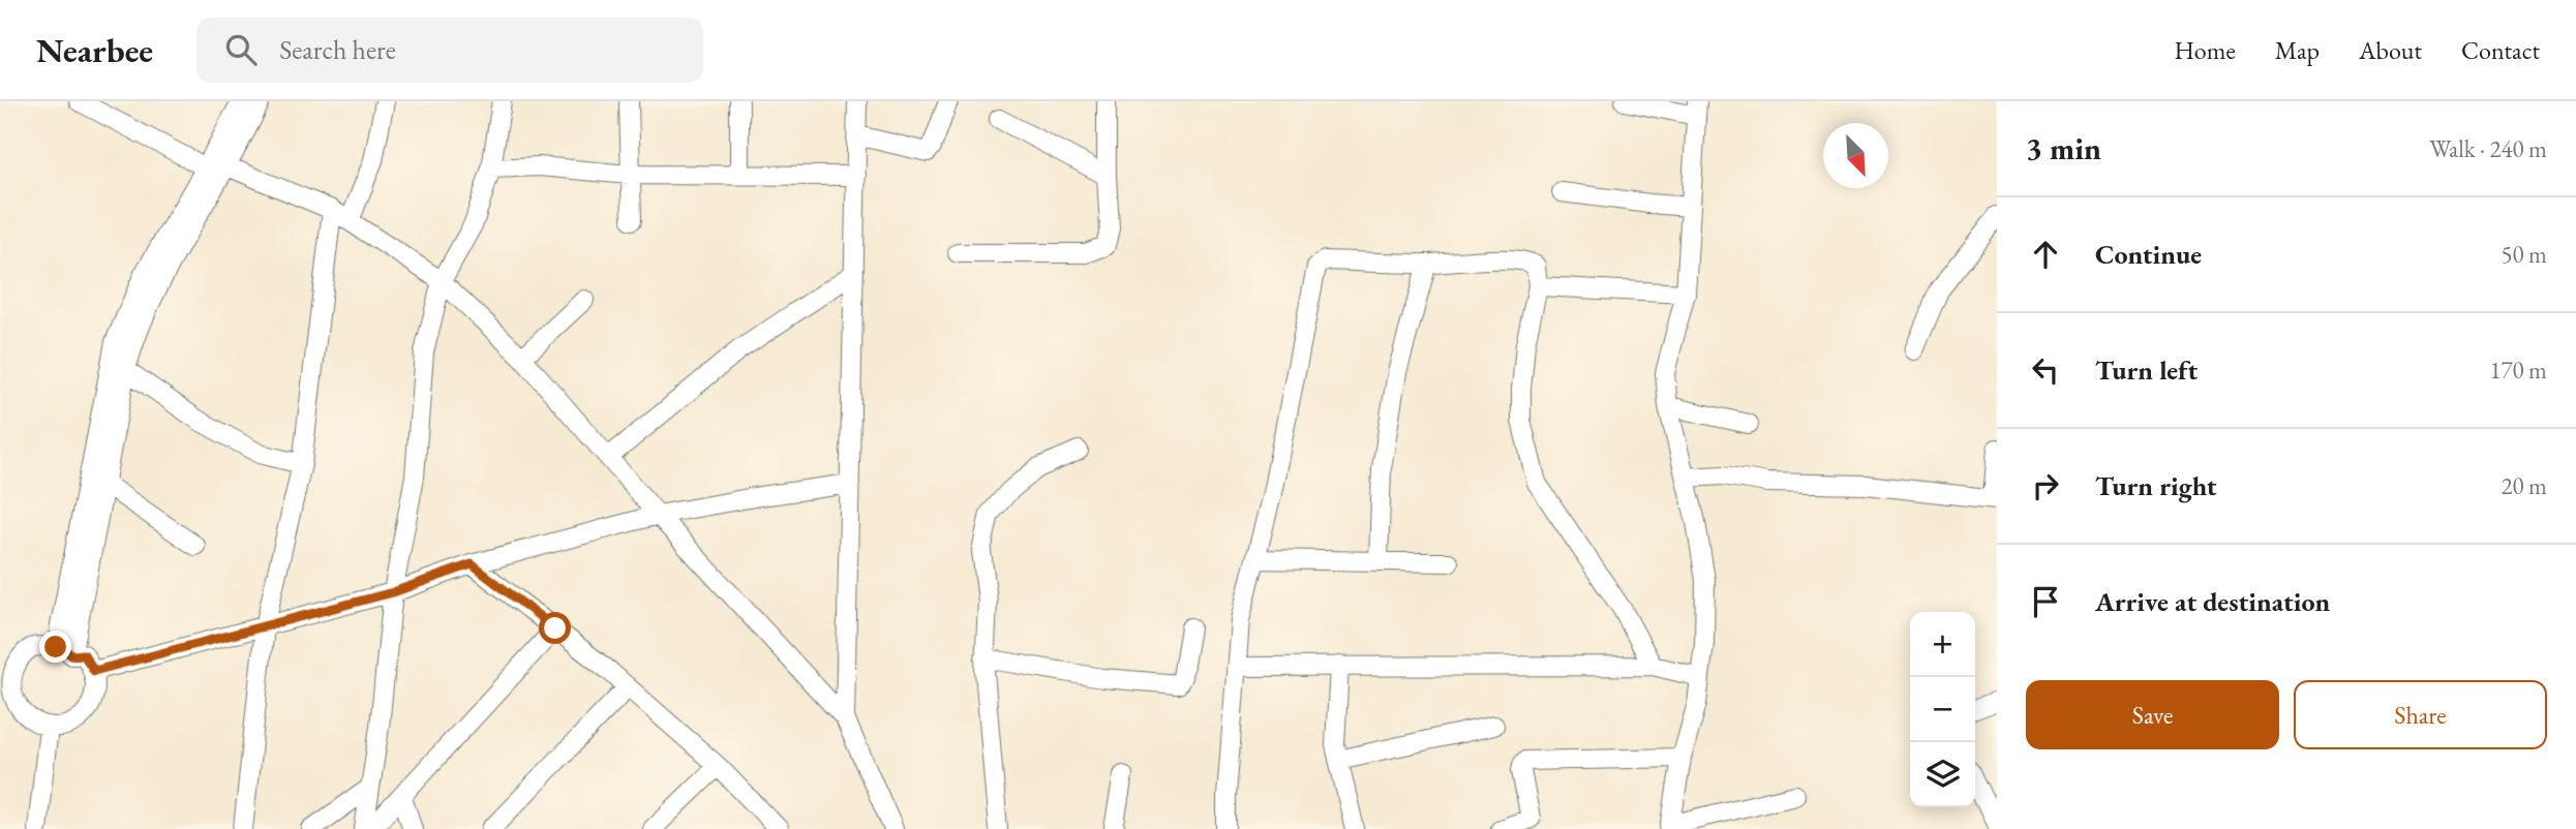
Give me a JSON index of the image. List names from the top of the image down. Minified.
{"north":"bottom right","page":{"header":"Nearbee","search":"Search here","nav":["Home","Map","About","Contact"],"heading":["3 min","Walk · 240 m"],"list":[["Continue","50 m"],["Turn left","170 m"],["Turn right","20 m"],"Arrive at destination"],"map_buttons":["+","−"],"buttons":["Save","Share"]}}
